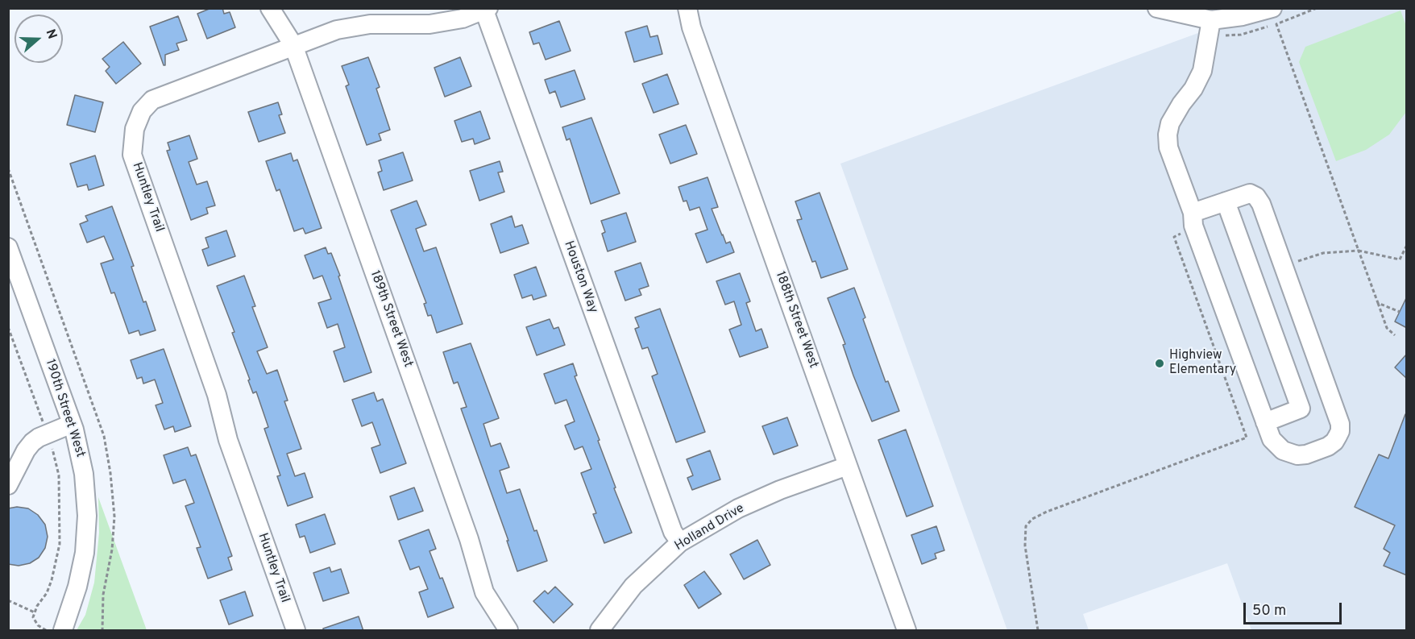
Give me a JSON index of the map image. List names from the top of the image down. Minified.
{"streets":{"street":["Huntley Trail","Houston Way","189th Street West","188th Street West","190th Street West","Holland Drive"]},"crossings":[["Huntley Trail","Houston Way"],["Huntley Trail","189th Street West"],["Houston Way","Holland Drive"],["188th Street West","Holland Drive"]],"places":["Highview Elementary"],"scale_bar":"50 m","north":"right"}
